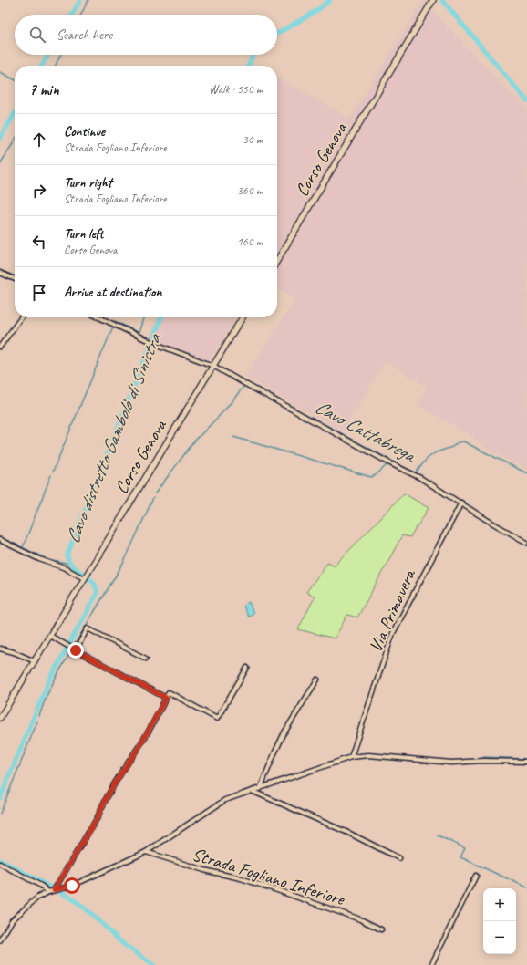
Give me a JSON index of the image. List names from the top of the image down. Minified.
{"streets":{"main road":["Corso Genova"],"street":["Via Primavera","Strada Fogliano Inferiore"]},"crossings":[["Via Primavera","Strada Fogliano Inferiore"]],"water":["Cavo Cattabrega","Cavo distretto Gambolò di Sinistra"],"page":{"search":"Search here","heading":["7 min","Walk · 550 m"],"list":[["Continue","Strada Fogliano Inferiore","30 m"],["Turn right","Strada Fogliano Inferiore","360 m"],["Turn left","Corso Genova","160 m"],"Arrive at destination"],"map_buttons":["+","−"]}}
